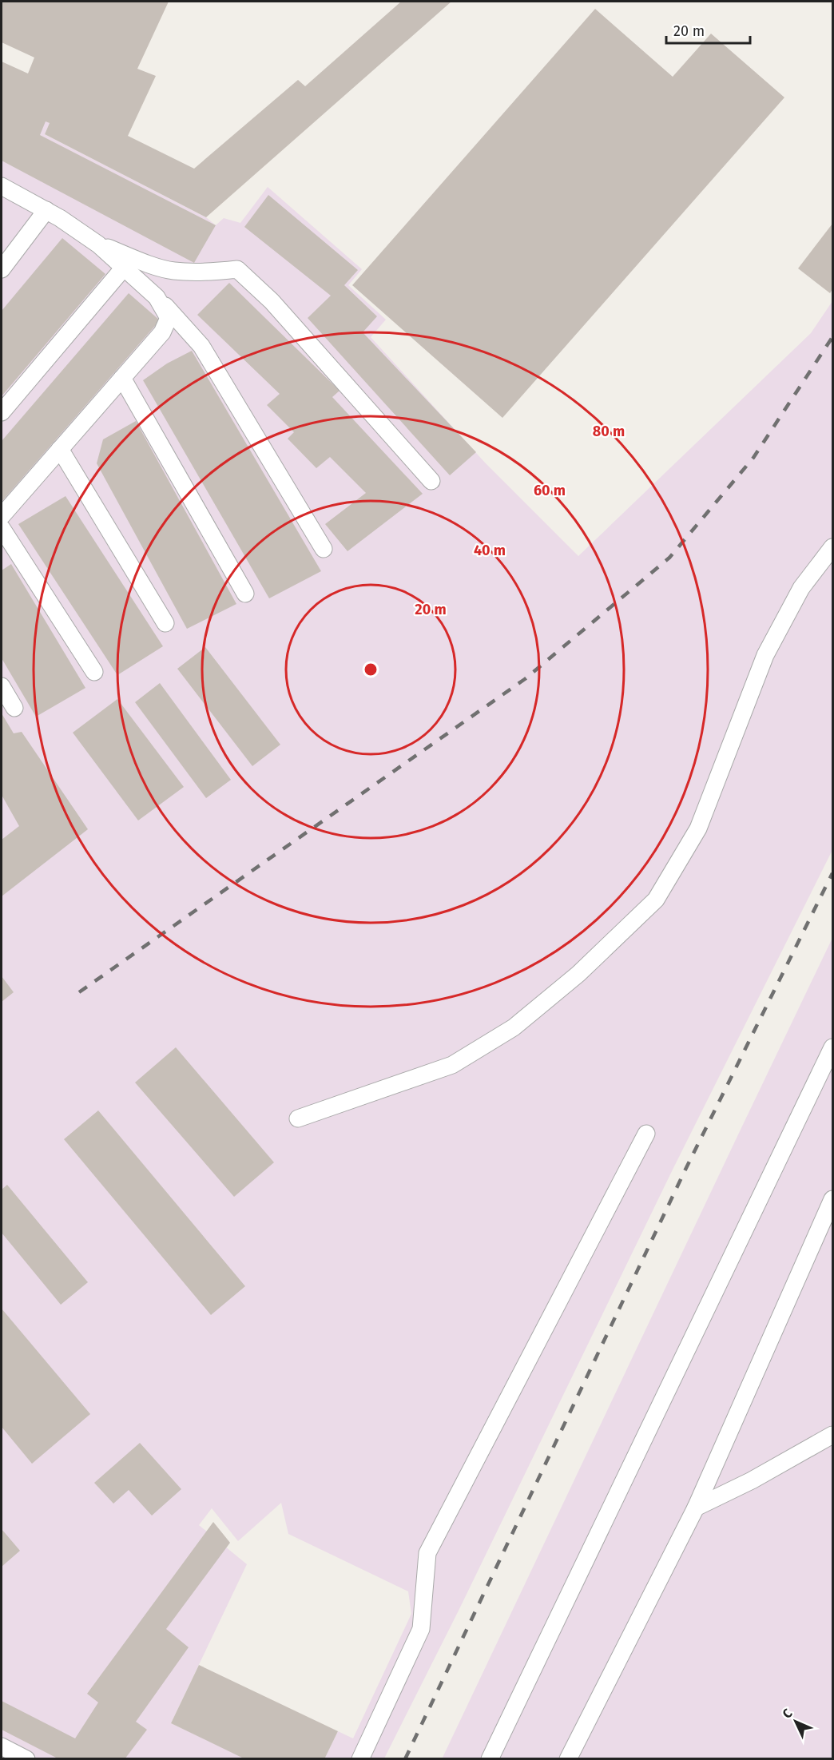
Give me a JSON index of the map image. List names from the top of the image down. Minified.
{"scale_bar":"20 m","north":"top left","rings":["80 m","60 m","40 m","20 m"]}
